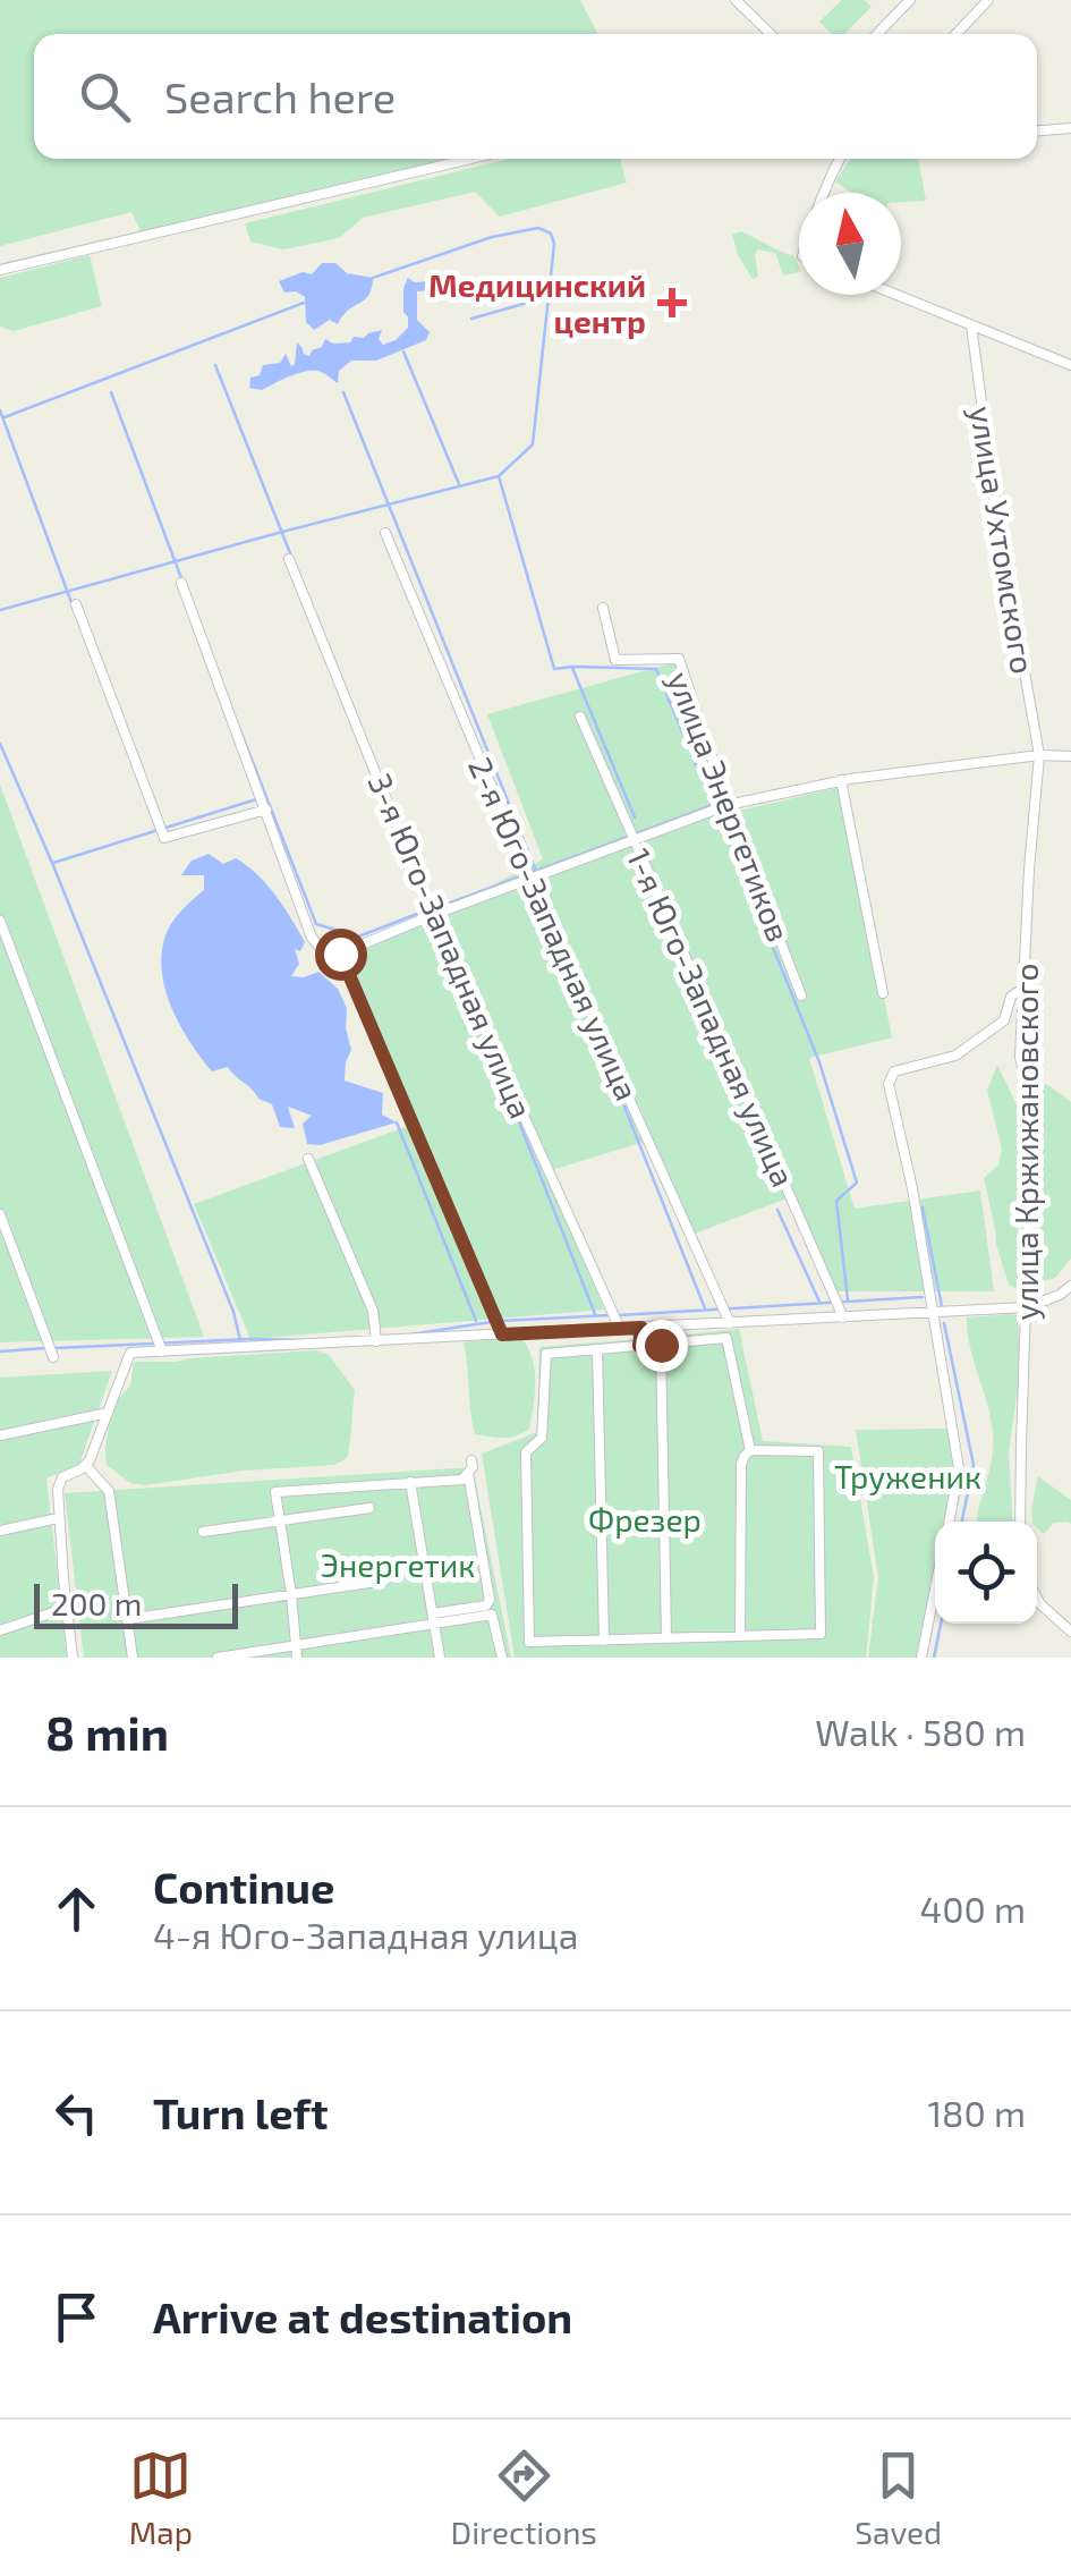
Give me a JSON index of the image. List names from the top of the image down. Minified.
{"streets":{"street":["улица Ухтомского","улица Энергетиков","2-я Юго-Западная улица","3-я Юго-Западная улица","1-я Юго-Западная улица","улица Кржижановского"]},"crossings":[["улица Ухтомского","улица Кржижановского"]],"parks":["Труженик","Фрезер","Энергетик"],"places":{"health":["Медицинский центр"]},"scale_bar":"200 m","north":"top","page":{"search":"Search here","scale":"200 m","heading":["8 min","Walk · 580 m"],"list":[["Continue","4-я Юго-Западная улица","400 m"],["Turn left","180 m"],"Arrive at destination"],"nav":["Map","Directions","Saved"]}}
